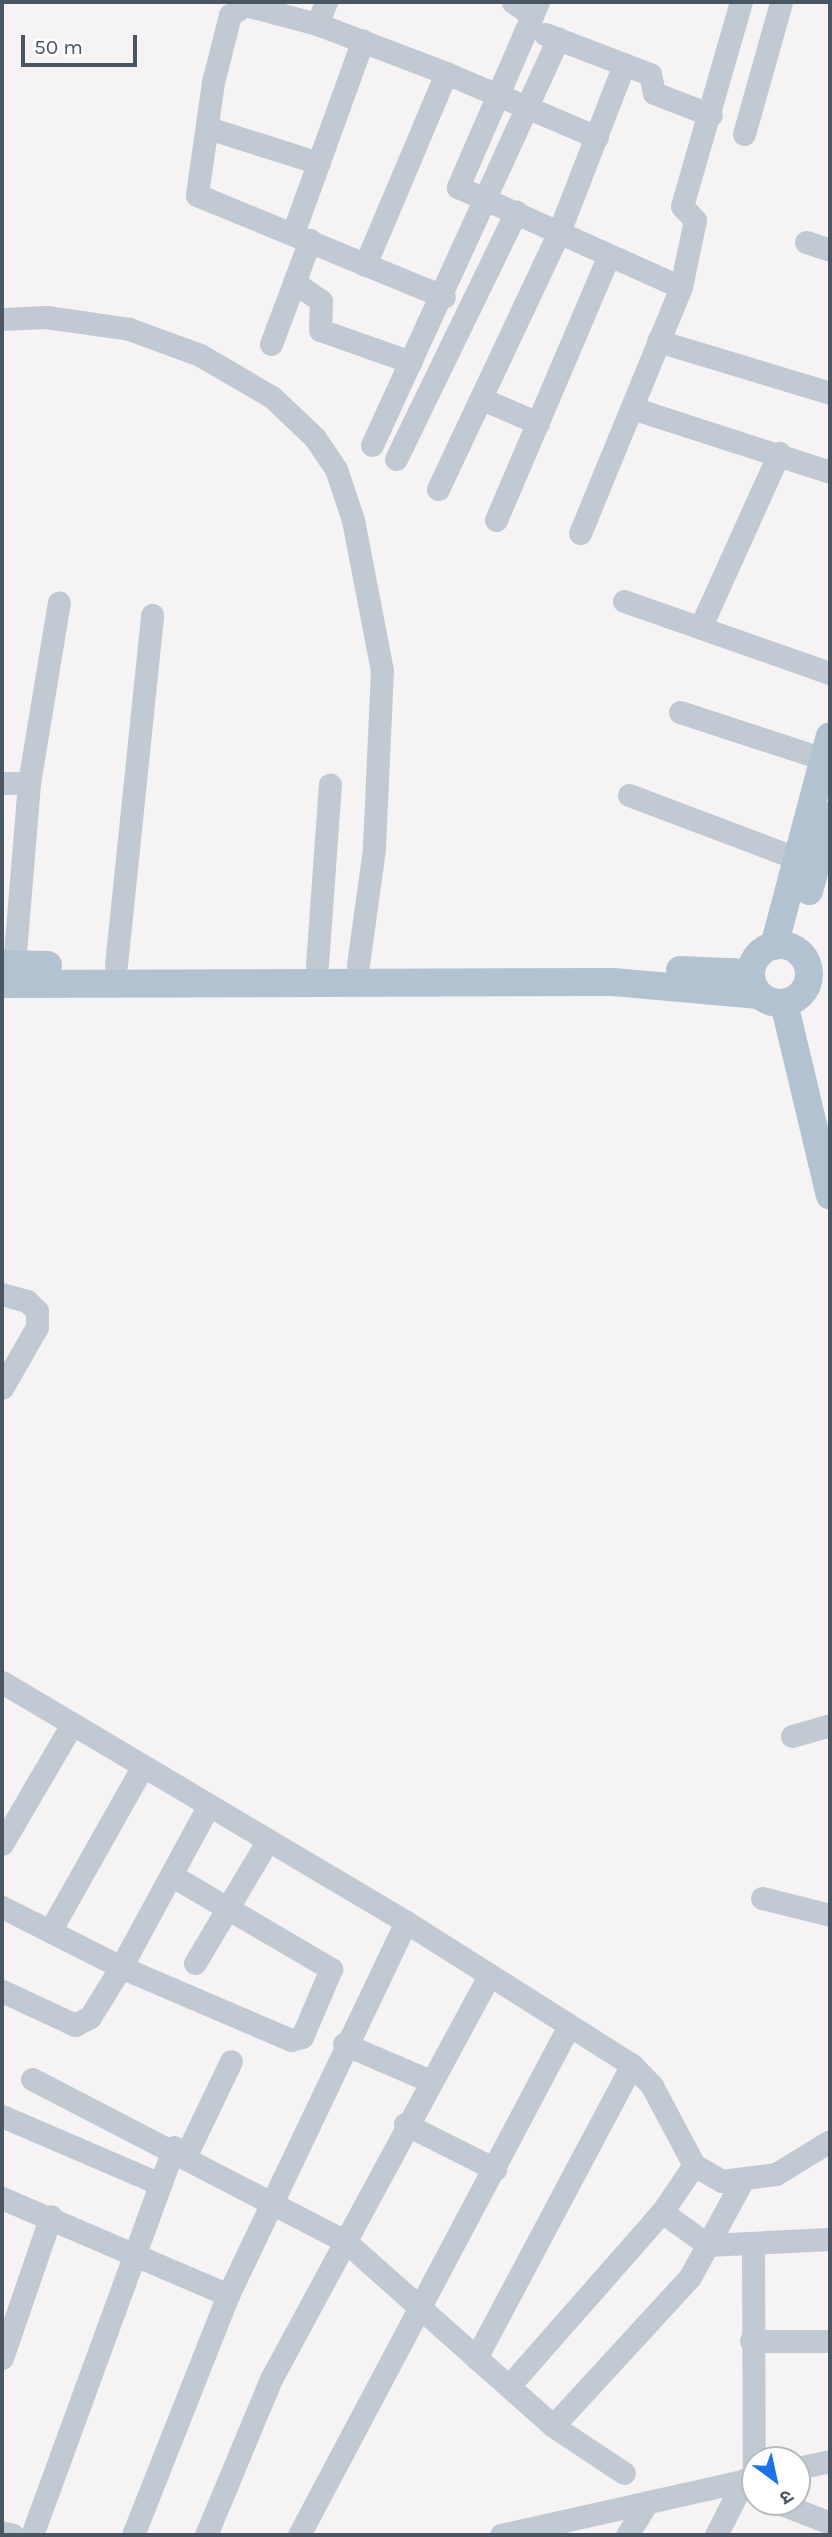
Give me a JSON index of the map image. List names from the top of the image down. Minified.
{"scale_bar":"50 m","north":"bottom right"}
